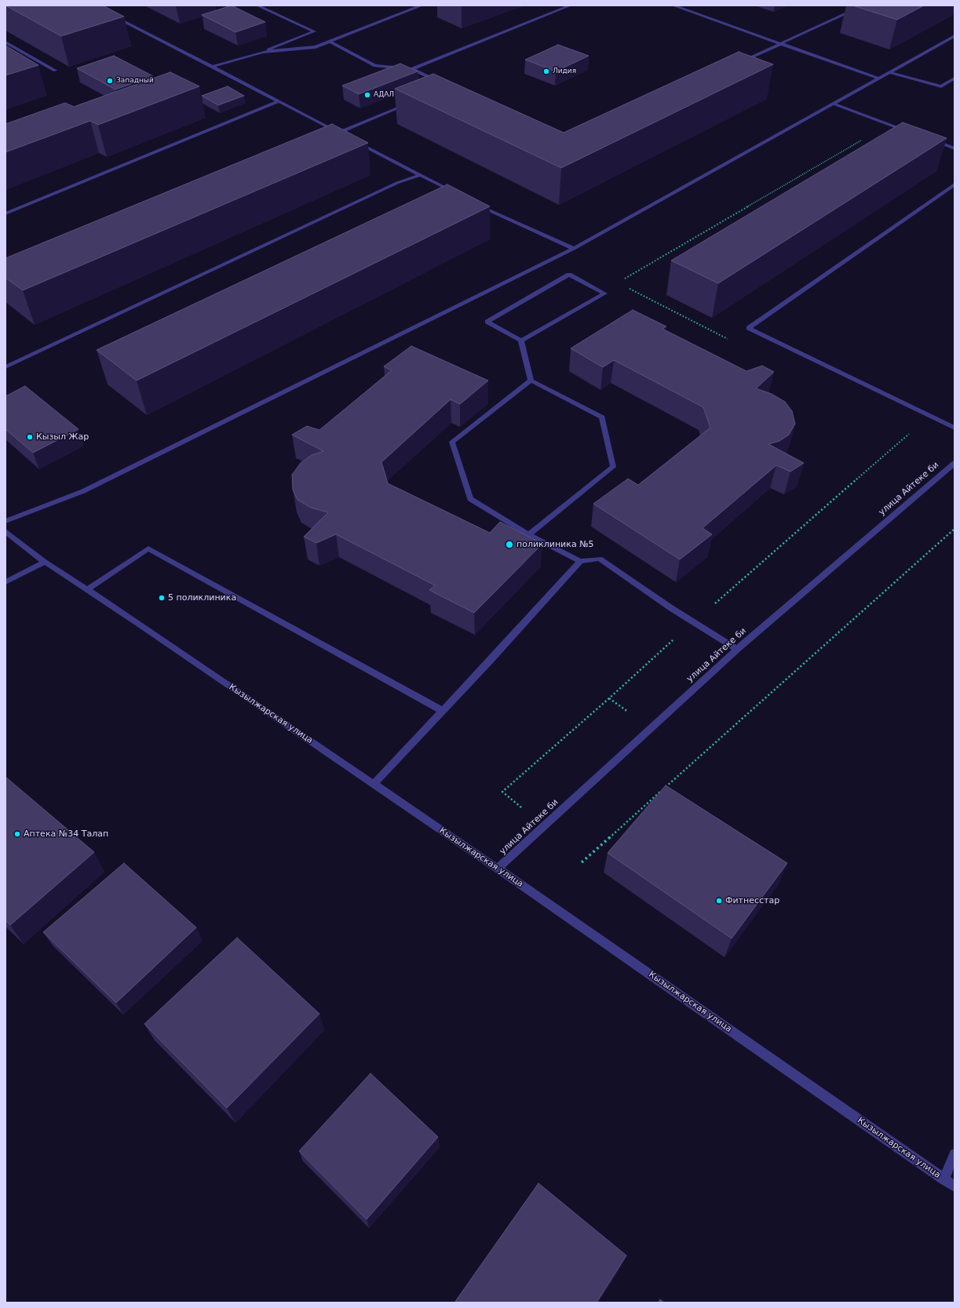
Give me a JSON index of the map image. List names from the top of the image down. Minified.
{"streets":{"street":["улица Айтеке би","Кызылжарская улица"]},"crossings":[["улица Айтеке би","Кызылжарская улица"]],"places":["Лидия","Западный","АДАЛ","Кызыл Жар","поликлиника №5","5 поликлиника","Аптека №34 Талап","Фитнесстар"]}
